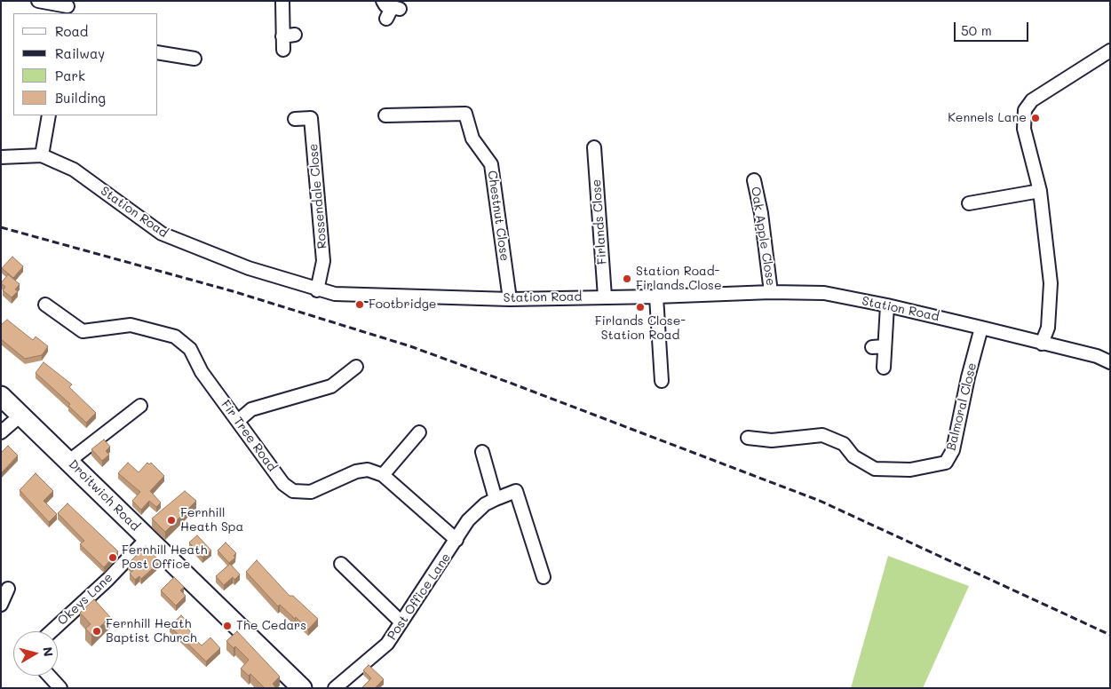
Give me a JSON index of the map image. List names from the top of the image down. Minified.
{"streets":{"main road":["Droitwich Road"],"street":["Rossendale Close","Station Road","Chestnut Close","Firlands Close","Oak Apple Close","Balmoral Close","Fir Tree Road","Post Office Lane","Okeys Lane"]},"crossings":[["Rossendale Close","Station Road"],["Station Road","Chestnut Close"],["Station Road","Firlands Close"],["Station Road","Oak Apple Close"],["Station Road","Balmoral Close"],["Droitwich Road","Okeys Lane"]],"places":["Kennels Lane","Station Road- Firlands Close","Footbridge","Firlands Close- Station Road","Fernhill Heath Spa","Fernhill Heath Post Office","The Cedars","Fernhill Heath Baptist Church"],"legend":["Road","Railway","Park","Building"],"scale_bar":"50 m","north":"right"}
